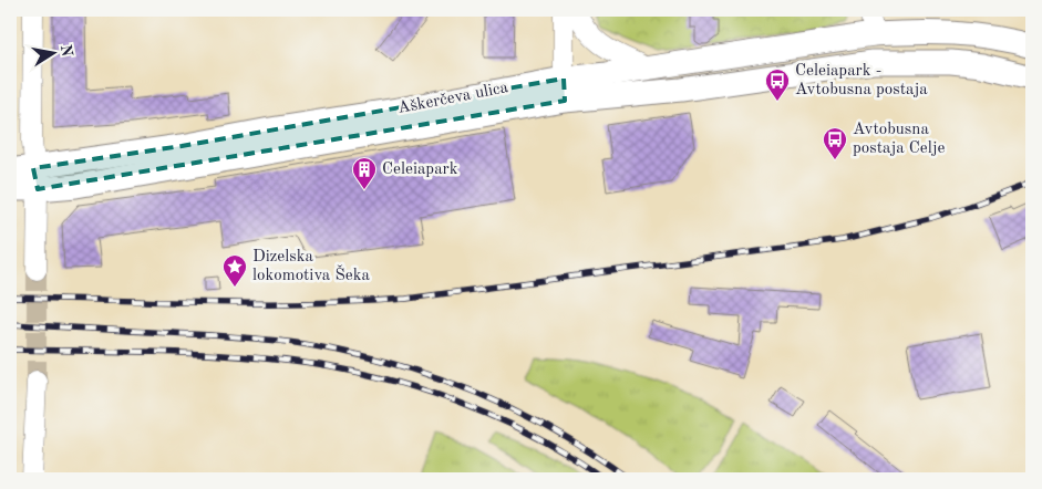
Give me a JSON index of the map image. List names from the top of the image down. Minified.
{"streets":{"main road":["Aškerčeva ulica"]},"places":{"bus stop":["Celeiapark - Avtobusna postaja","Avtobusna postaja Celje"],"building":["Celeiapark"],"place":["Dizelska lokomotiva Šeka"]},"north":"right"}
